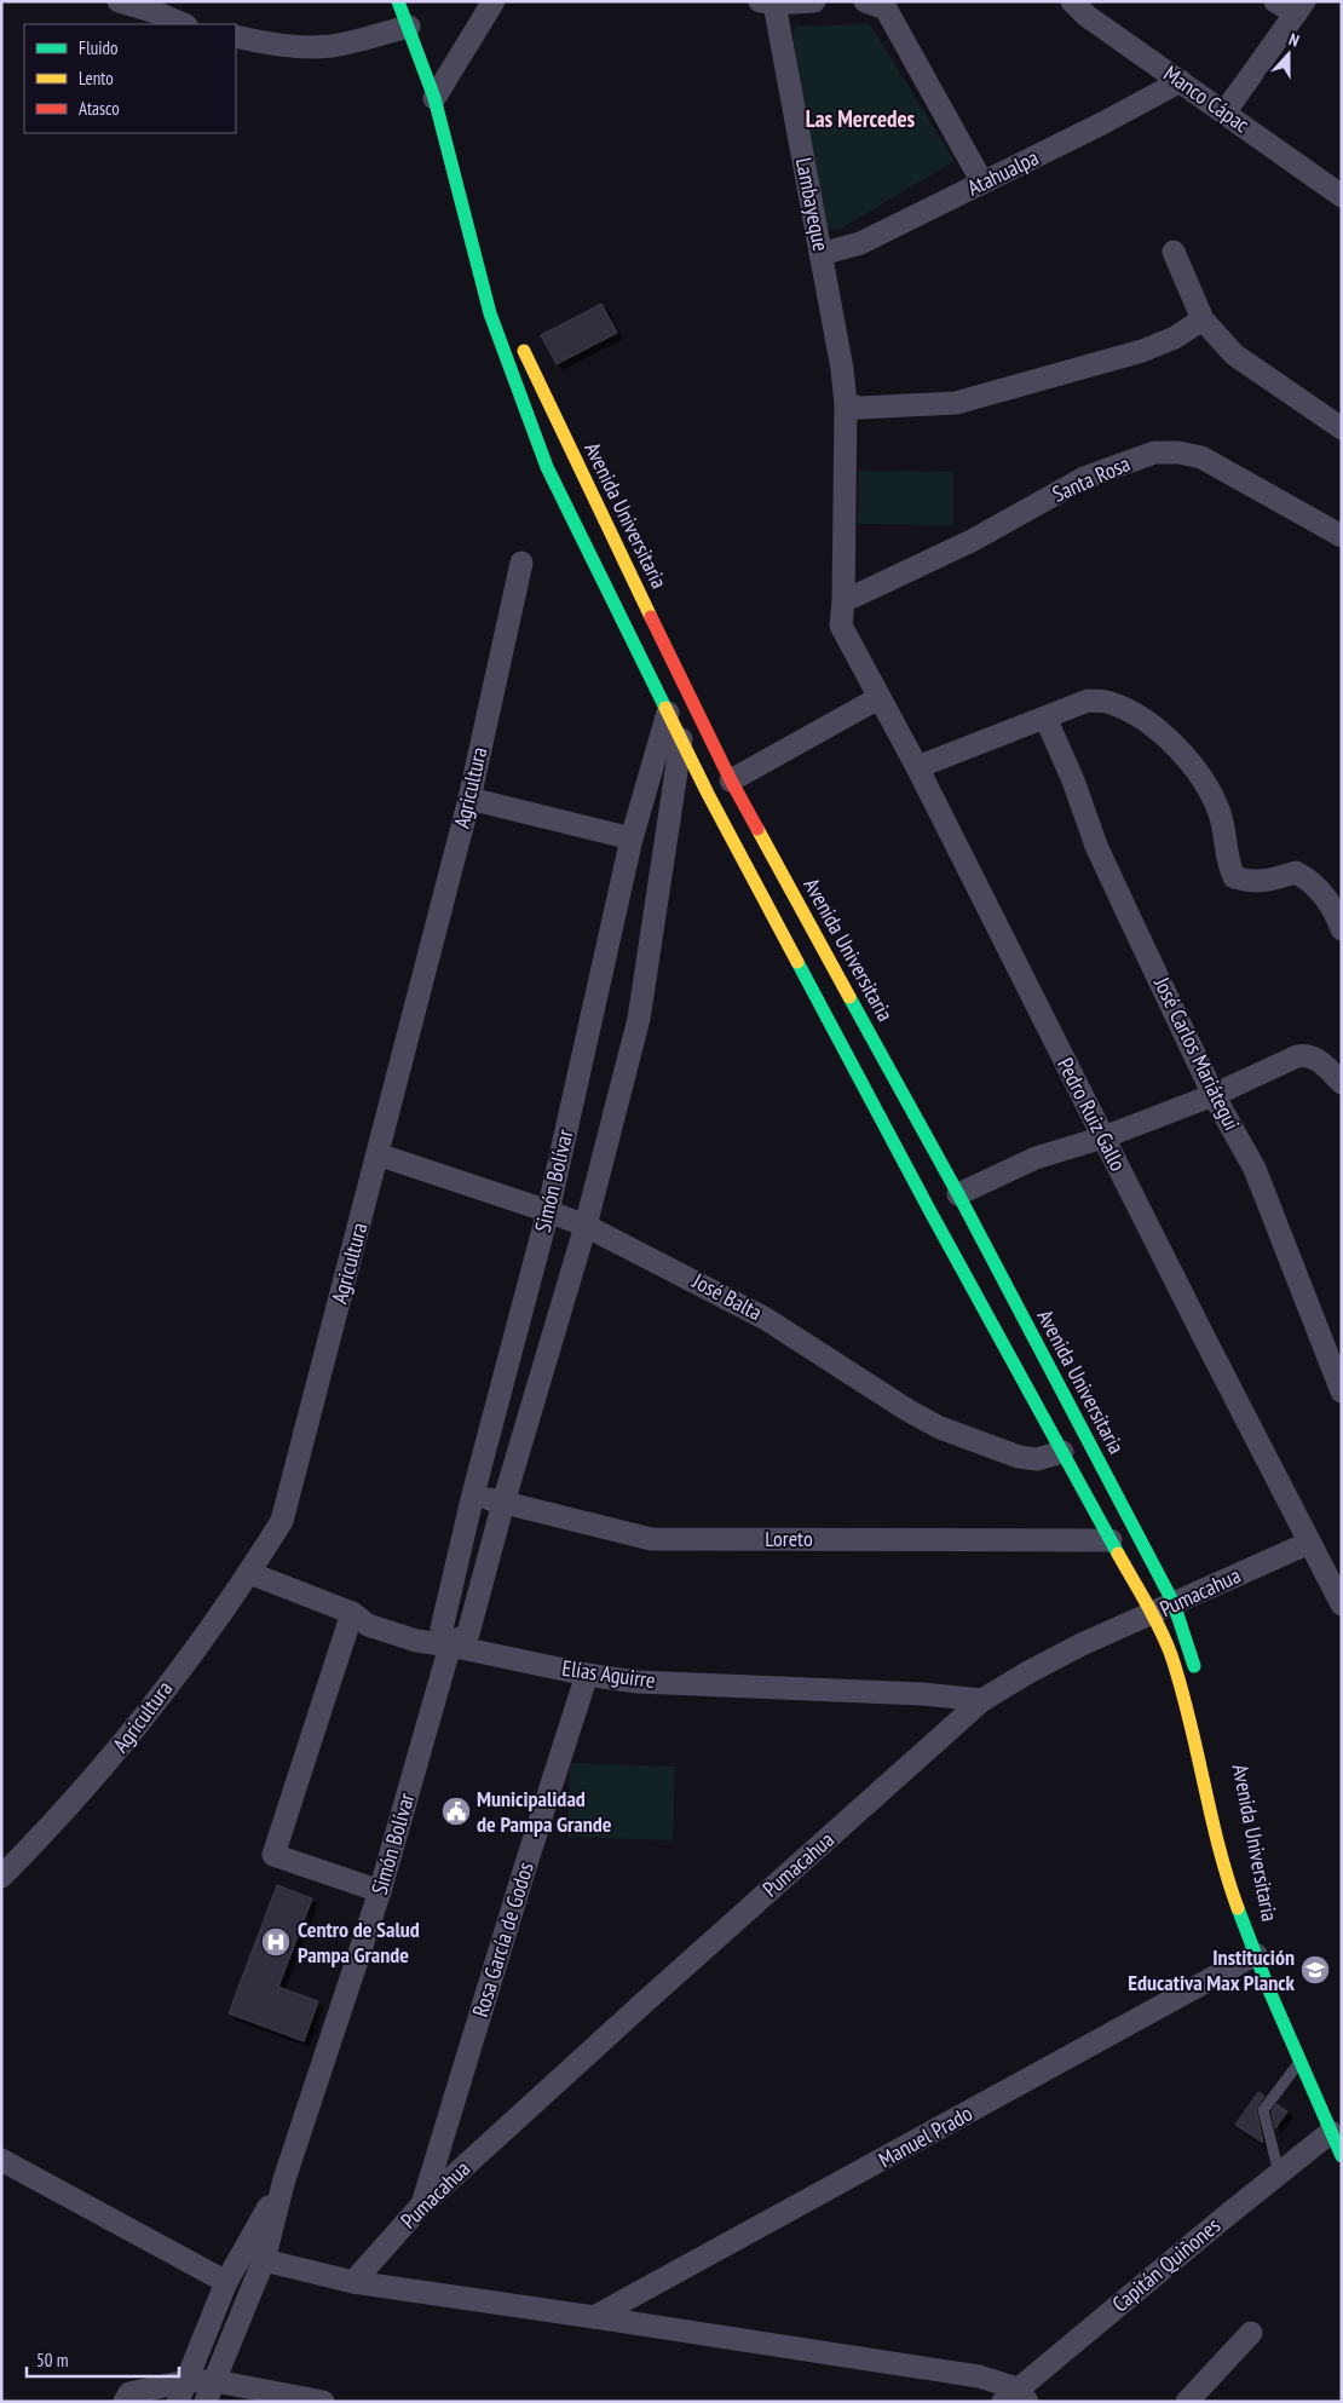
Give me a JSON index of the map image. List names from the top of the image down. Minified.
{"streets":{"main road":["Avenida Universitaria"],"street":["Manco Cápac","Atahualpa","Lambayeque","Santa Rosa","Agricultura","José Carlos Mariátegui","Pedro Ruiz Gallo","Simón Bolívar","José Balta","Loreto","Pumacahua","Elías Aguirre","Rosa García de Godos","Manuel Prado","Capitán Quiñones"]},"crossings":[["Manco Cápac","Atahualpa"],["Atahualpa","Lambayeque"],["Lambayeque","Santa Rosa"],["Lambayeque","Pedro Ruiz Gallo"],["Avenida Universitaria","Simón Bolívar"],["Avenida Universitaria","José Balta"],["Avenida Universitaria","Loreto"],["Avenida Universitaria","Pumacahua"],["Avenida Universitaria","Manuel Prado"],["Agricultura","José Balta"],["Agricultura","Elías Aguirre"],["Pedro Ruiz Gallo","Pumacahua"],["Simón Bolívar","José Balta"],["Simón Bolívar","Loreto"],["Simón Bolívar","Elías Aguirre"],["Pumacahua","Elías Aguirre"],["Pumacahua","Rosa García de Godos"],["Elías Aguirre","Rosa García de Godos"]],"districts":["Las Mercedes"],"places":{"public building":["Municipalidad de Pampa Grande"],"hospital":["Centro de Salud Pampa Grande"],"school or university":["Institución Educativa Max Planck"]},"legend":["Fluido","Lento","Atasco"],"scale_bar":"50 m","north":"top"}
